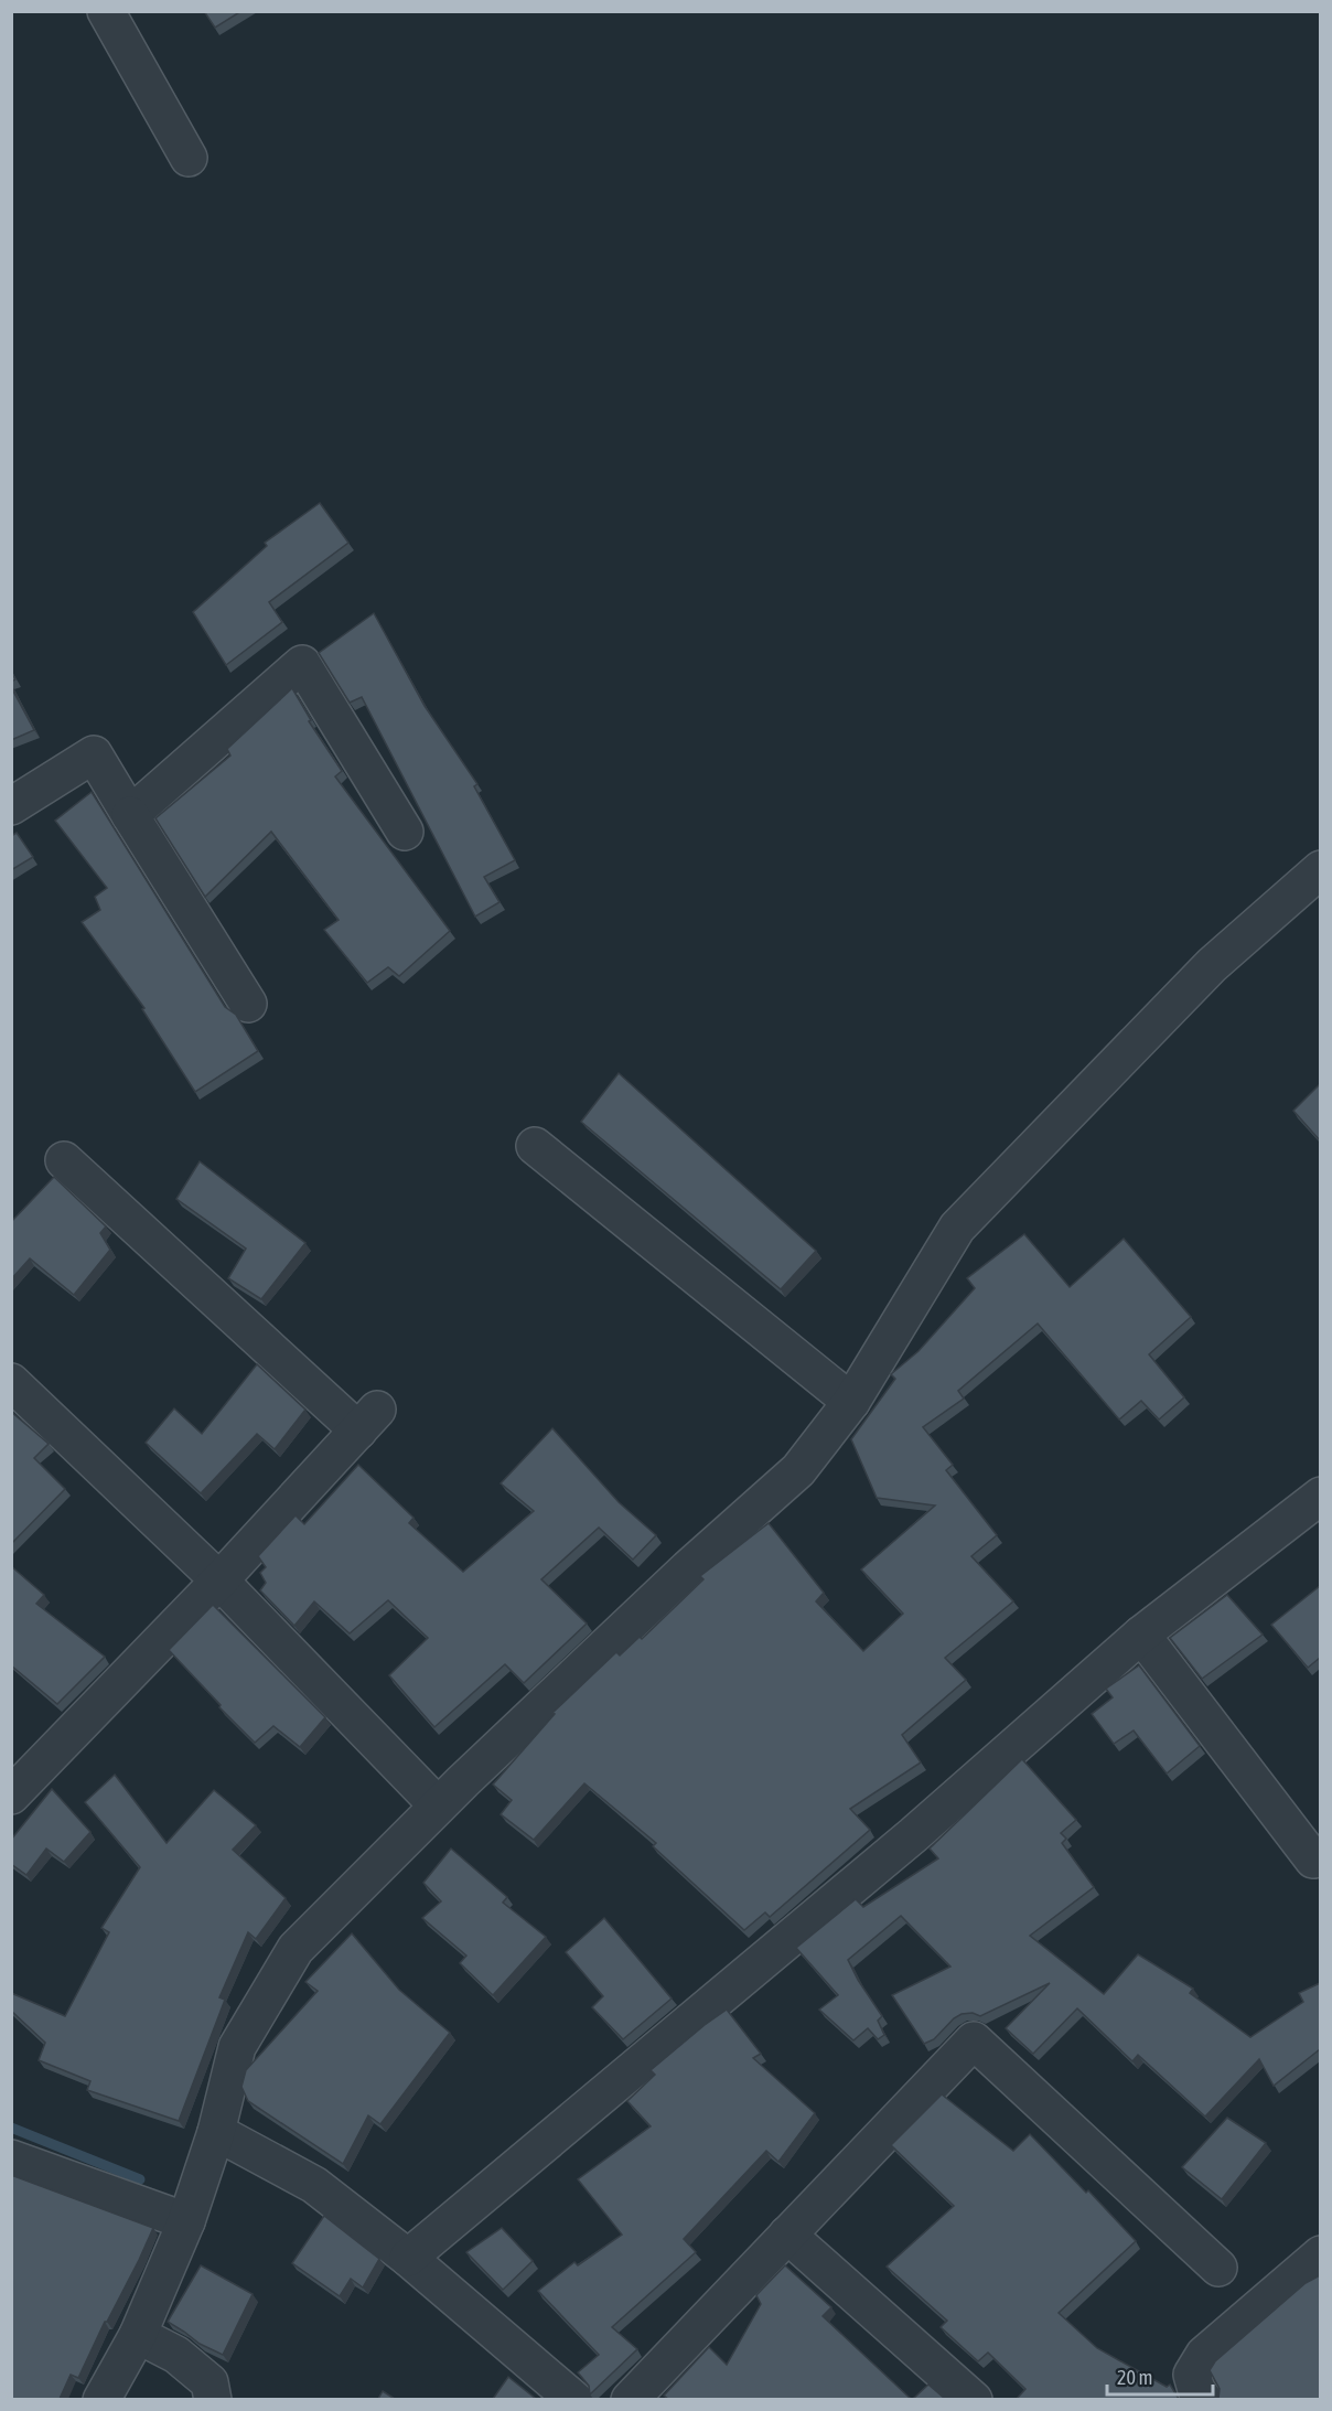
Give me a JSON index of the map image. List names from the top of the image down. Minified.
{"scale_bar":"20 m"}
